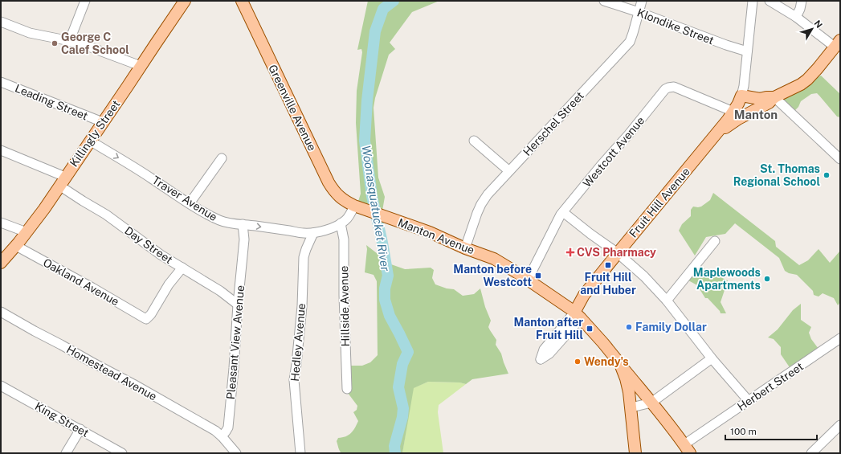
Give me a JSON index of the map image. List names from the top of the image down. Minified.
{"streets":{"main road":["Greenville Avenue","Killingly Street","Fruit Hill Avenue","Manton Avenue"],"street":["Klondike Street","Leading Street","Herschel Street","Westcott Avenue","Traver Avenue","Day Street","Oakland Avenue","Hillside Avenue","Pleasant View Avenue","Hedley Avenue","Homestead Avenue","Herbert Street","King Street"]},"crossings":[["Klondike Street","Herschel Street"],["Leading Street","Killingly Street"],["Greenville Avenue","Traver Avenue"],["Greenville Avenue","Manton Avenue"],["Herschel Street","Manton Avenue"],["Killingly Street","Traver Avenue"],["Killingly Street","Day Street"],["Killingly Street","Oakland Avenue"],["Westcott Avenue","Fruit Hill Avenue"],["Westcott Avenue","Manton Avenue"],["Traver Avenue","Manton Avenue"],["Traver Avenue","Hillside Avenue"],["Traver Avenue","Pleasant View Avenue"],["Traver Avenue","Hedley Avenue"],["Fruit Hill Avenue","Manton Avenue"],["Day Street","Oakland Avenue"],["Day Street","Pleasant View Avenue"],["Pleasant View Avenue","Homestead Avenue"]],"one_way":["Traver Avenue"],"districts":["Manton"],"water":["Woonasquatucket River"],"places":{"other":["George C Calef School","St. Thomas Regional School","Maplewoods Apartments","Family Dollar","Wendy's"],"health":["CVS Pharmacy"],"transit":["Fruit Hill and Huber","Manton before Westcott","Manton after Fruit Hill"]},"scale_bar":"100 m","north":"top right"}
